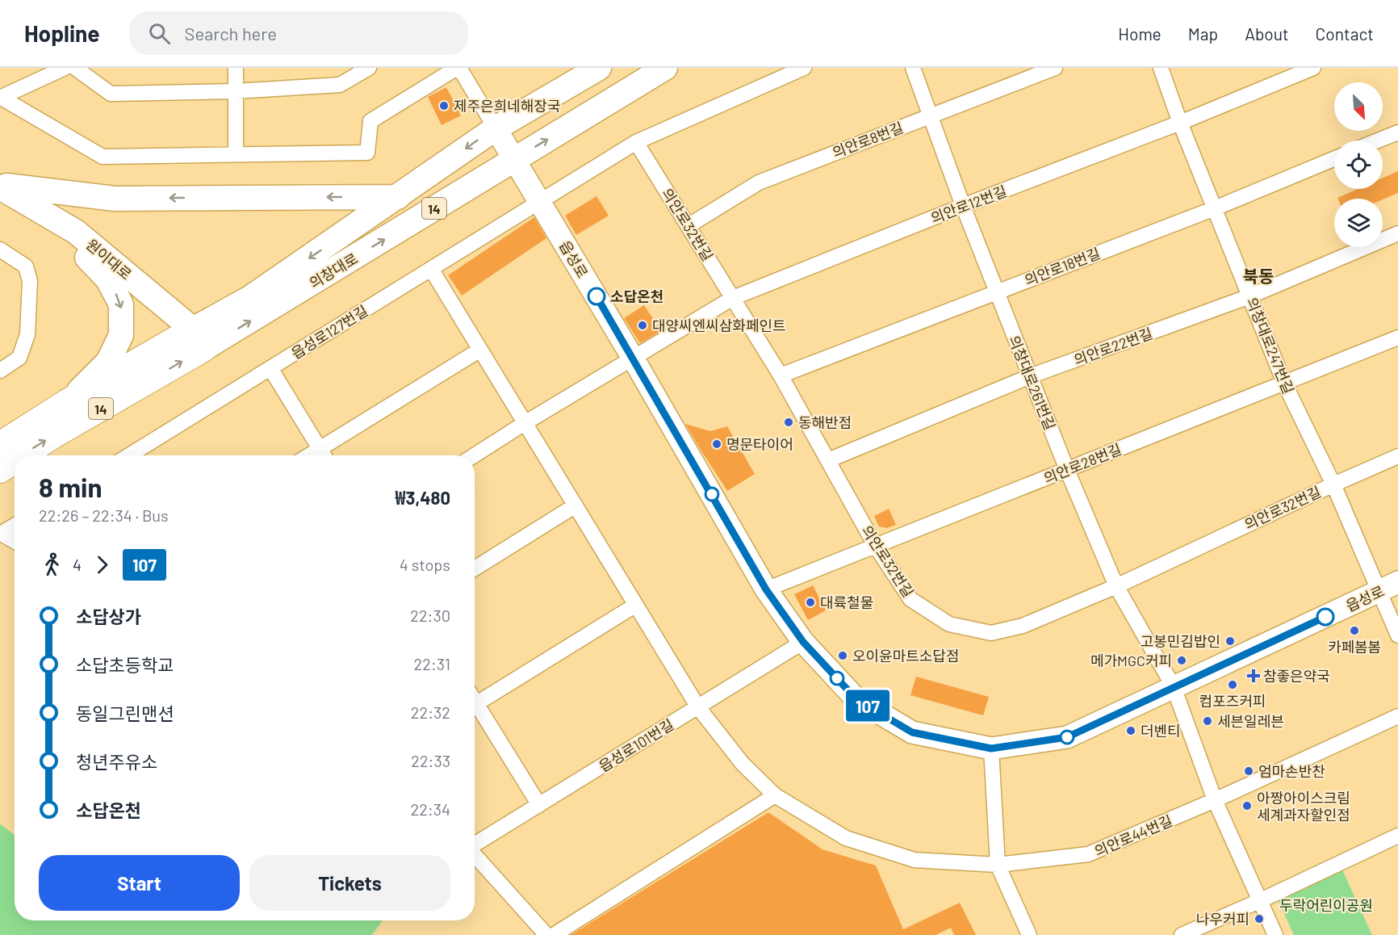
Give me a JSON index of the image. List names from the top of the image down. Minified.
{"streets":{"highway":["14","의창대로"],"main road":["원이대로","읍성로"],"street":["의안로8번길","의안로12번길","의안로32번길","의안로18번길","읍성로127번길","의창대로247번길","의안로22번길","의창대로261번길","의안로28번길","읍성로101번길","의안로44번길"]},"crossings":[["의안로8번길","의안로32번길"],["의안로8번길","의창대로261번길"],["의안로12번길","의안로32번길"],["의안로12번길","읍성로"],["의안로12번길","의창대로247번길"],["의안로12번길","의창대로261번길"],["의안로12번길","의안로44번길"],["의안로32번길","의안로18번길"],["의안로32번길","읍성로127번길"],["의안로32번길","의창대로247번길"],["의안로32번길","의안로22번길"],["의안로32번길","의창대로261번길"],["의안로32번길","의안로28번길"],["원이대로","의창대로"],["읍성로","의창대로"],["읍성로","읍성로127번길"],["읍성로","의창대로247번길"],["읍성로","의창대로261번길"],["읍성로","의안로28번길"],["읍성로","읍성로101번길"],["의안로18번길","의창대로247번길"],["의안로18번길","의창대로261번길"],["읍성로127번길","의안로44번길"],["의창대로247번길","의안로22번길"],["의창대로247번길","의안로28번길"],["의안로22번길","의창대로261번길"],["의창대로261번길","의안로28번길"],["의창대로261번길","의안로44번길"],["읍성로101번길","의안로44번길"]],"districts":["북동"],"parks":["두락어린이공원"],"places":{"other":["제주은희네해장국","소답온천","대양씨엔씨삼화페인트","동해반점","명문타이어","대륙철물","카페봄봄","고봉민김밥인","오이윤마트소답점","메가MGC커피","컴포즈커피","세븐일레븐","더벤티","엄마손반찬","아짱아이스크림 세계과자할인점","나우커피"],"health":["참좋은약국"]},"lines":["bus line 107"],"north":"bottom right","page":{"header":"Hopline","search":"Search here","nav":["Home","Map","About","Contact"],"on_map":"107","heading":["8 min","22:26 – 22:34 · Bus","₩3,480"],"legs":["4","107","4 stops"],"list":[{"name":"소답상가","value":"22:30"},{"name":"소답초등학교","value":"22:31"},{"name":"동일그린맨션","value":"22:32"},{"name":"청년주유소","value":"22:33"},{"name":"소답온천","value":"22:34"}],"buttons":["Start","Tickets"]}}
